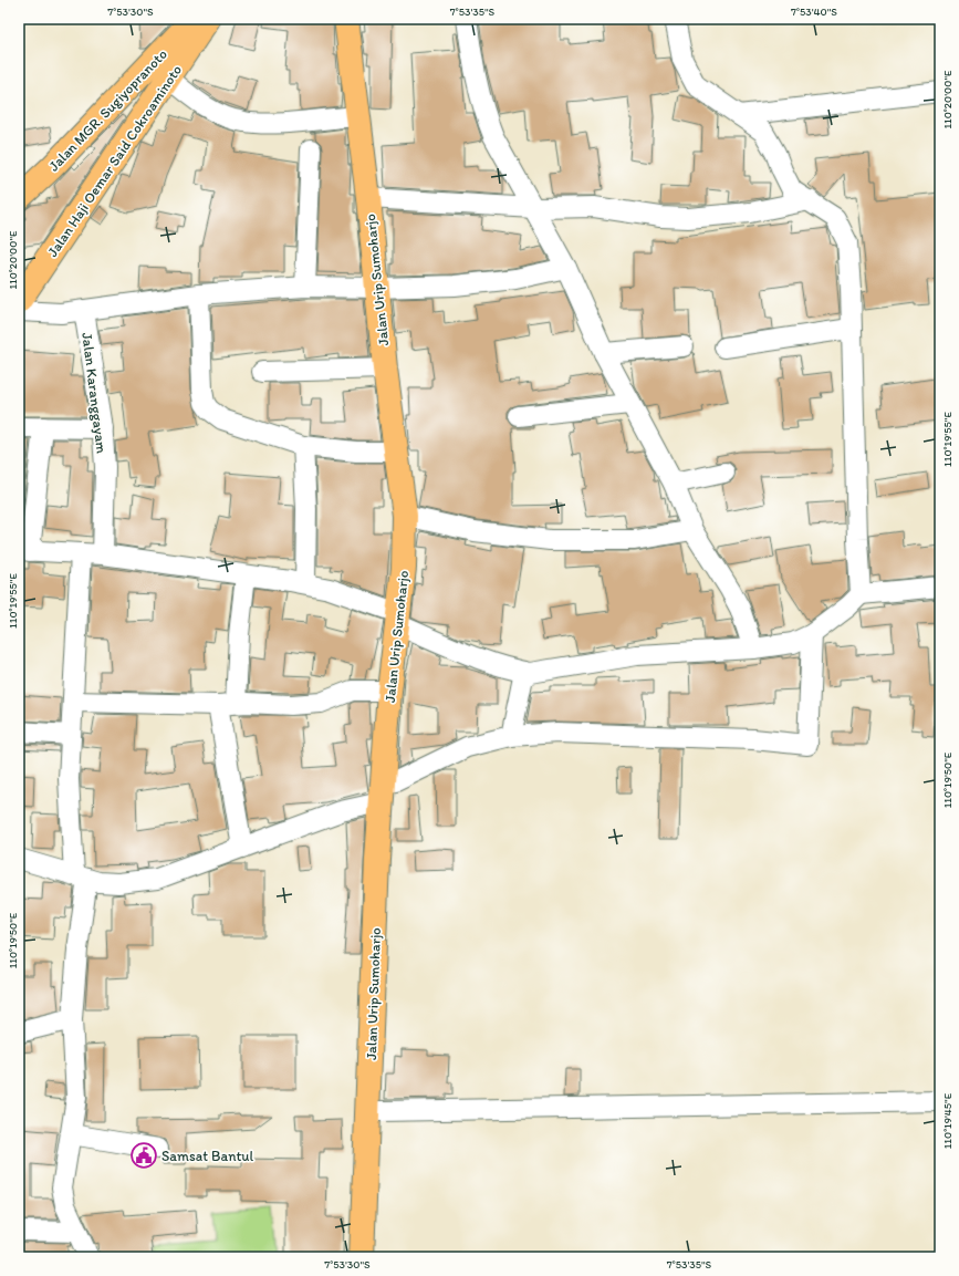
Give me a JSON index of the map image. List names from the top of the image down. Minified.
{"streets":{"main road":["Jalan MGR. Sugiyopranoto","Jalan Haji Oemar Said Cokroaminoto","Jalan Urip Sumoharjo"],"street":["Jalan Karanggayam"]},"places":{"public building":["Samsat Bantul"]},"coordinates":["7°53'30\"S","7°53'35\"S","7°53'40\"S","110°20'00\"E","110°19'55\"E","110°19'50\"E","110°19'45\"E"]}
